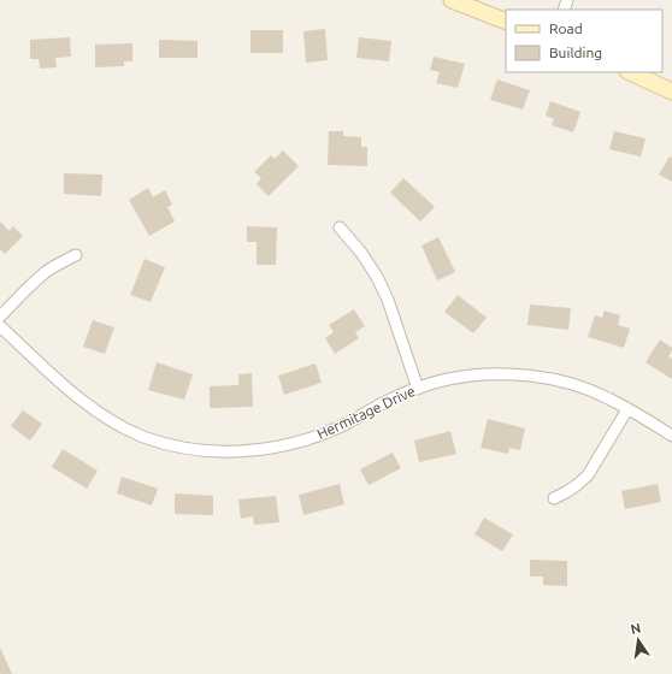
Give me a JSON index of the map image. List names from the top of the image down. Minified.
{"streets":{"street":["Hermitage Drive"]},"legend":["Road","Building"],"north":"top"}
